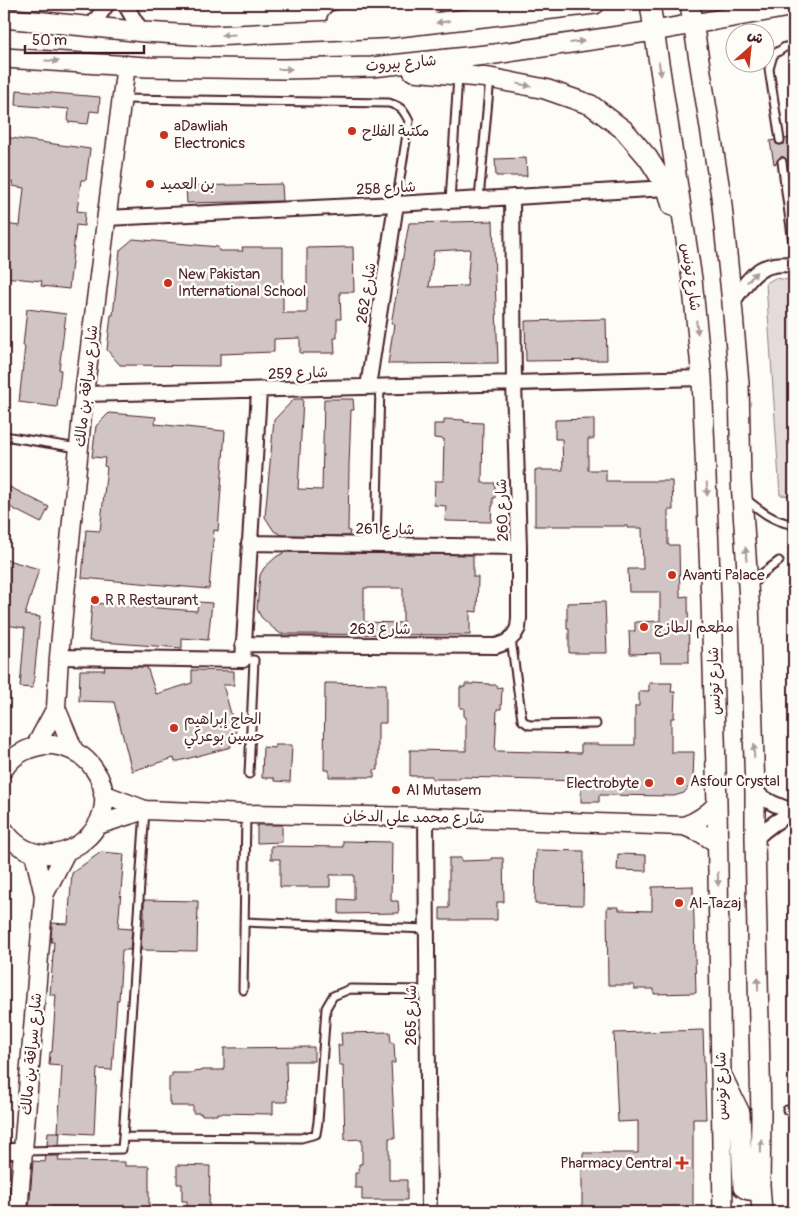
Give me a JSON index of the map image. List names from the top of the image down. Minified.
{"streets":{"main road":["شارع بيروت","شارع تونس"],"street":["شارع 258","شارع 262","شارع 259","شارع سراقة بن مالك","شارع 260","شارع 261","شارع 263","شارع محمد علي الدخان","شارع 265"]},"crossings":[["شارع بيروت","شارع تونس"],["شارع بيروت","شارع سراقة بن مالك"],["شارع 258","شارع 262"],["شارع 258","شارع سراقة بن مالك"],["شارع 258","شارع 260"],["شارع تونس","شارع محمد علي الدخان"],["شارع 262","شارع 259"],["شارع 259","شارع سراقة بن مالك"],["شارع 259","شارع 260"],["شارع 260","شارع 261"],["شارع 260","شارع 263"],["شارع محمد علي الدخان","شارع 265"]],"places":{"other":["مكتبة الفلاح","aDawliah Electronics","بن العميد","New Pakistan International School","Avanti Palace","R R Restaurant","مطعم الطازج","الحاج إبراهيم حسين بوعركي","Asfour Crystal","Electrobyte","Al Mutasem","Al-Tazaj"],"health":["Pharmacy Central"]},"scale_bar":"50 m","north":"top right"}
